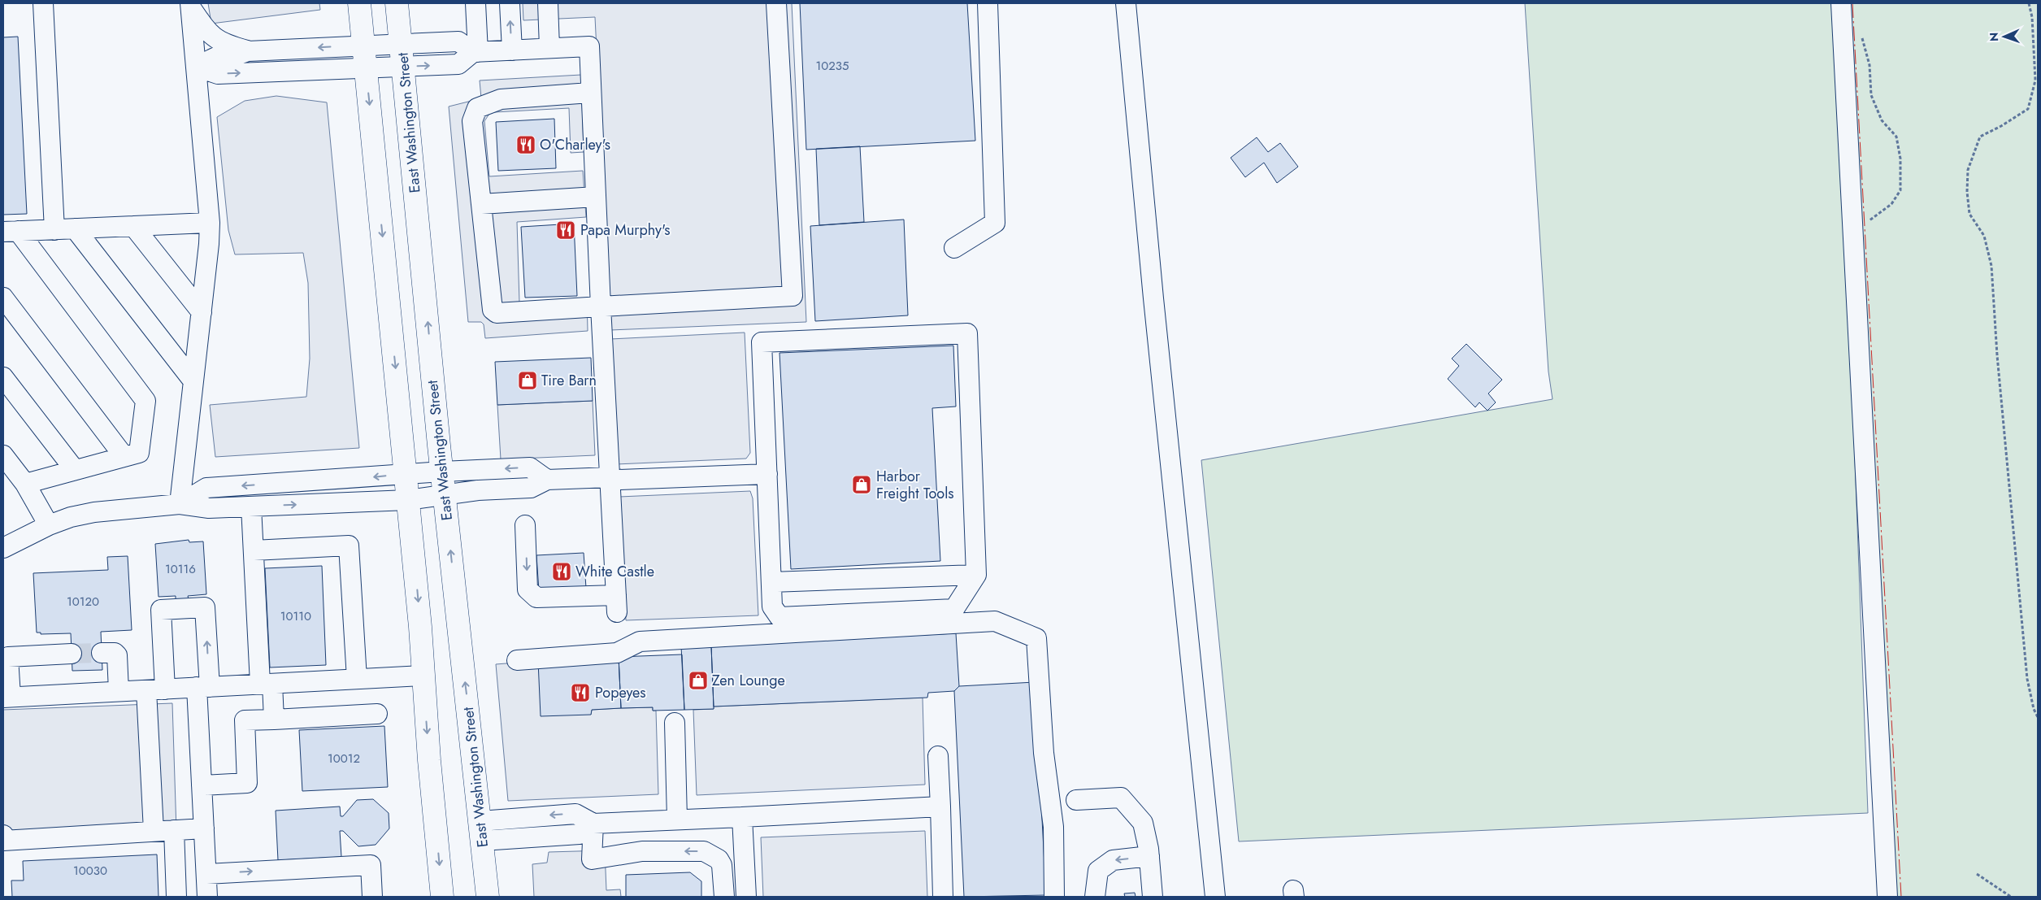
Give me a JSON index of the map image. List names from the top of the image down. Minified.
{"streets":{"main road":["East Washington Street"]},"places":{"restaurant":["O'Charley's","Papa Murphy's","White Castle","Popeyes"],"shop":["Tire Barn","Harbor Freight Tools","Zen Lounge"]},"house_numbers":["10235","10116","10120","10110","10012","10030"],"north":"left"}
